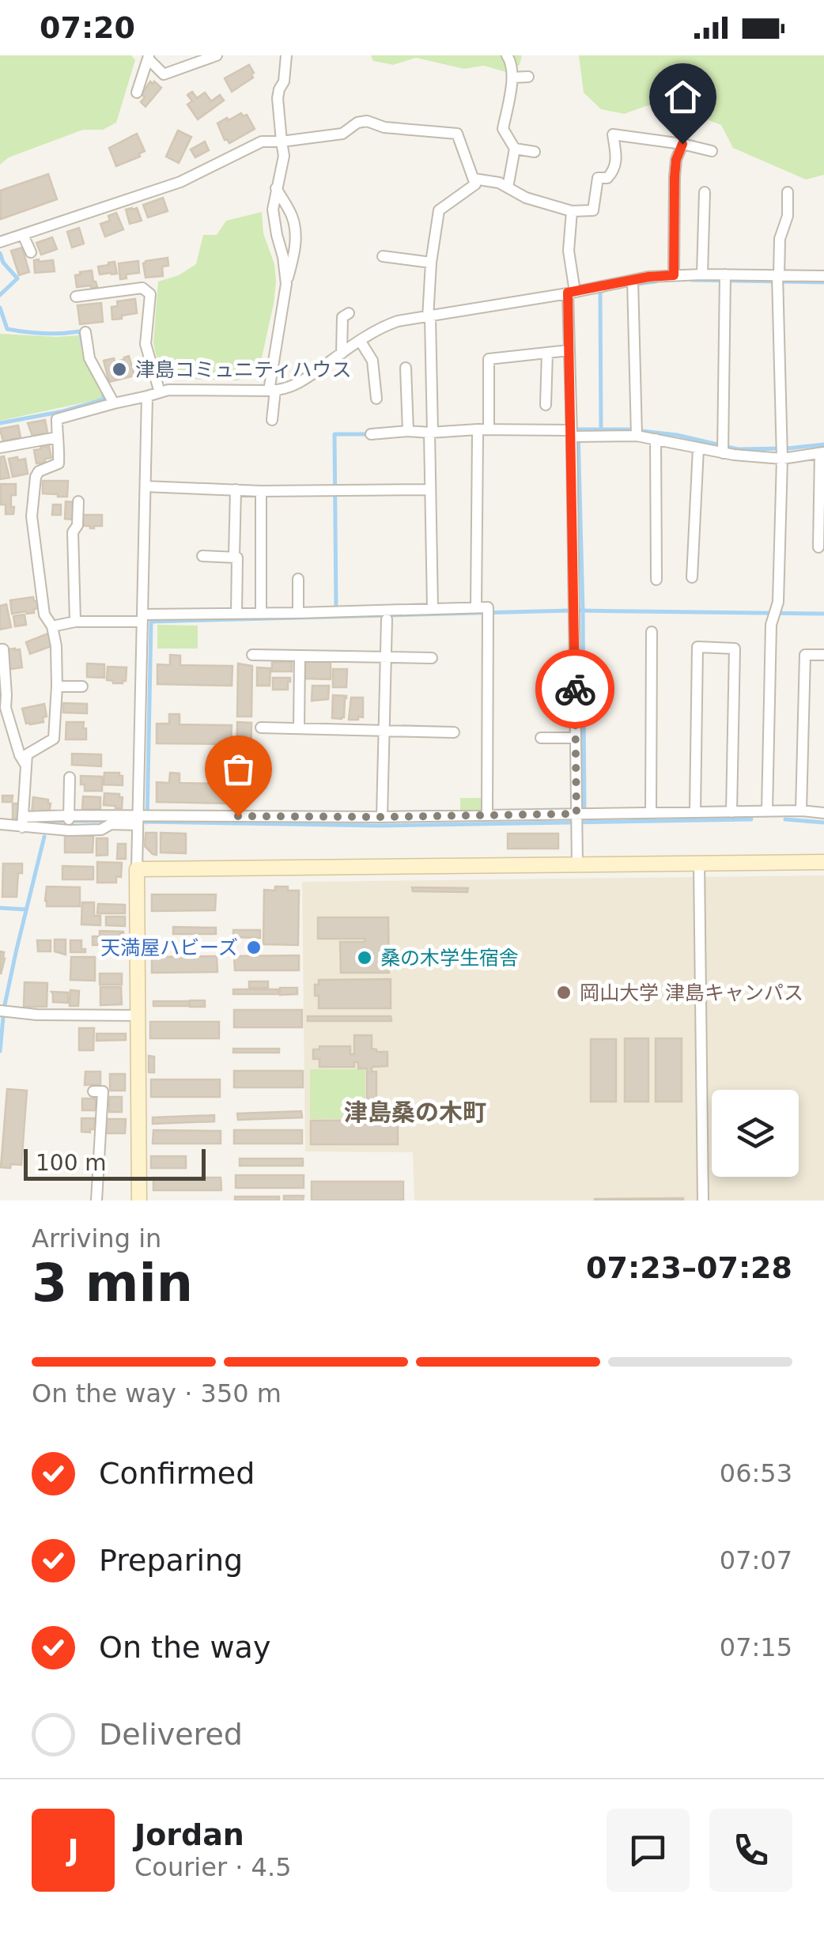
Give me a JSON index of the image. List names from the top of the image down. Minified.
{"districts":["津島桑の木町"],"places":["津島コミュニティハウス","天満屋ハビーズ","桑の木学生宿舎","岡山大学 津島キャンパス"],"scale_bar":"100 m","page":{"status":"07:20","scale":"100 m","heading":["3 min","Arriving in","07:23–07:28"],"panel":["Jordan","Courier · 4.5"],"bar":"On the way · 350 m","list":[["Confirmed","06:53"],["Preparing","07:07"],["On the way","07:15"],"Delivered"],"round":"J"}}
